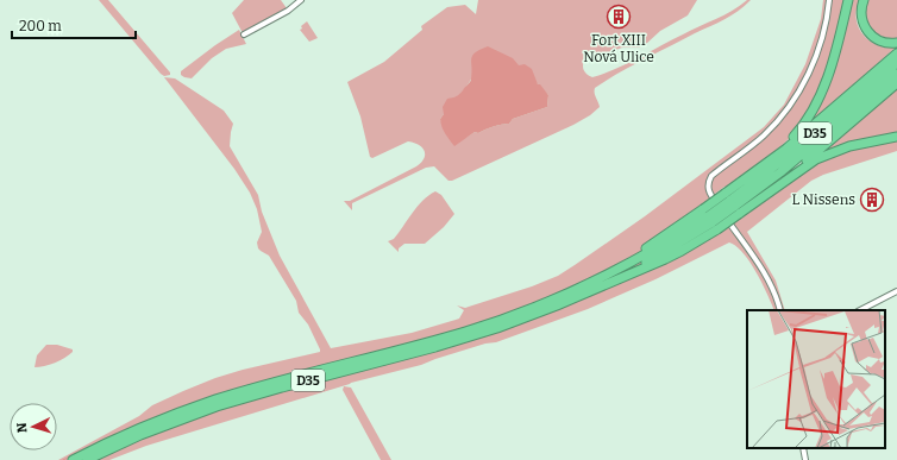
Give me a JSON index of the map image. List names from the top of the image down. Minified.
{"streets":{"highway":["D35"]},"places":{"building":["Fort XIII Nová Ulice","L Nissens"]},"scale_bar":"200 m","north":"left"}
